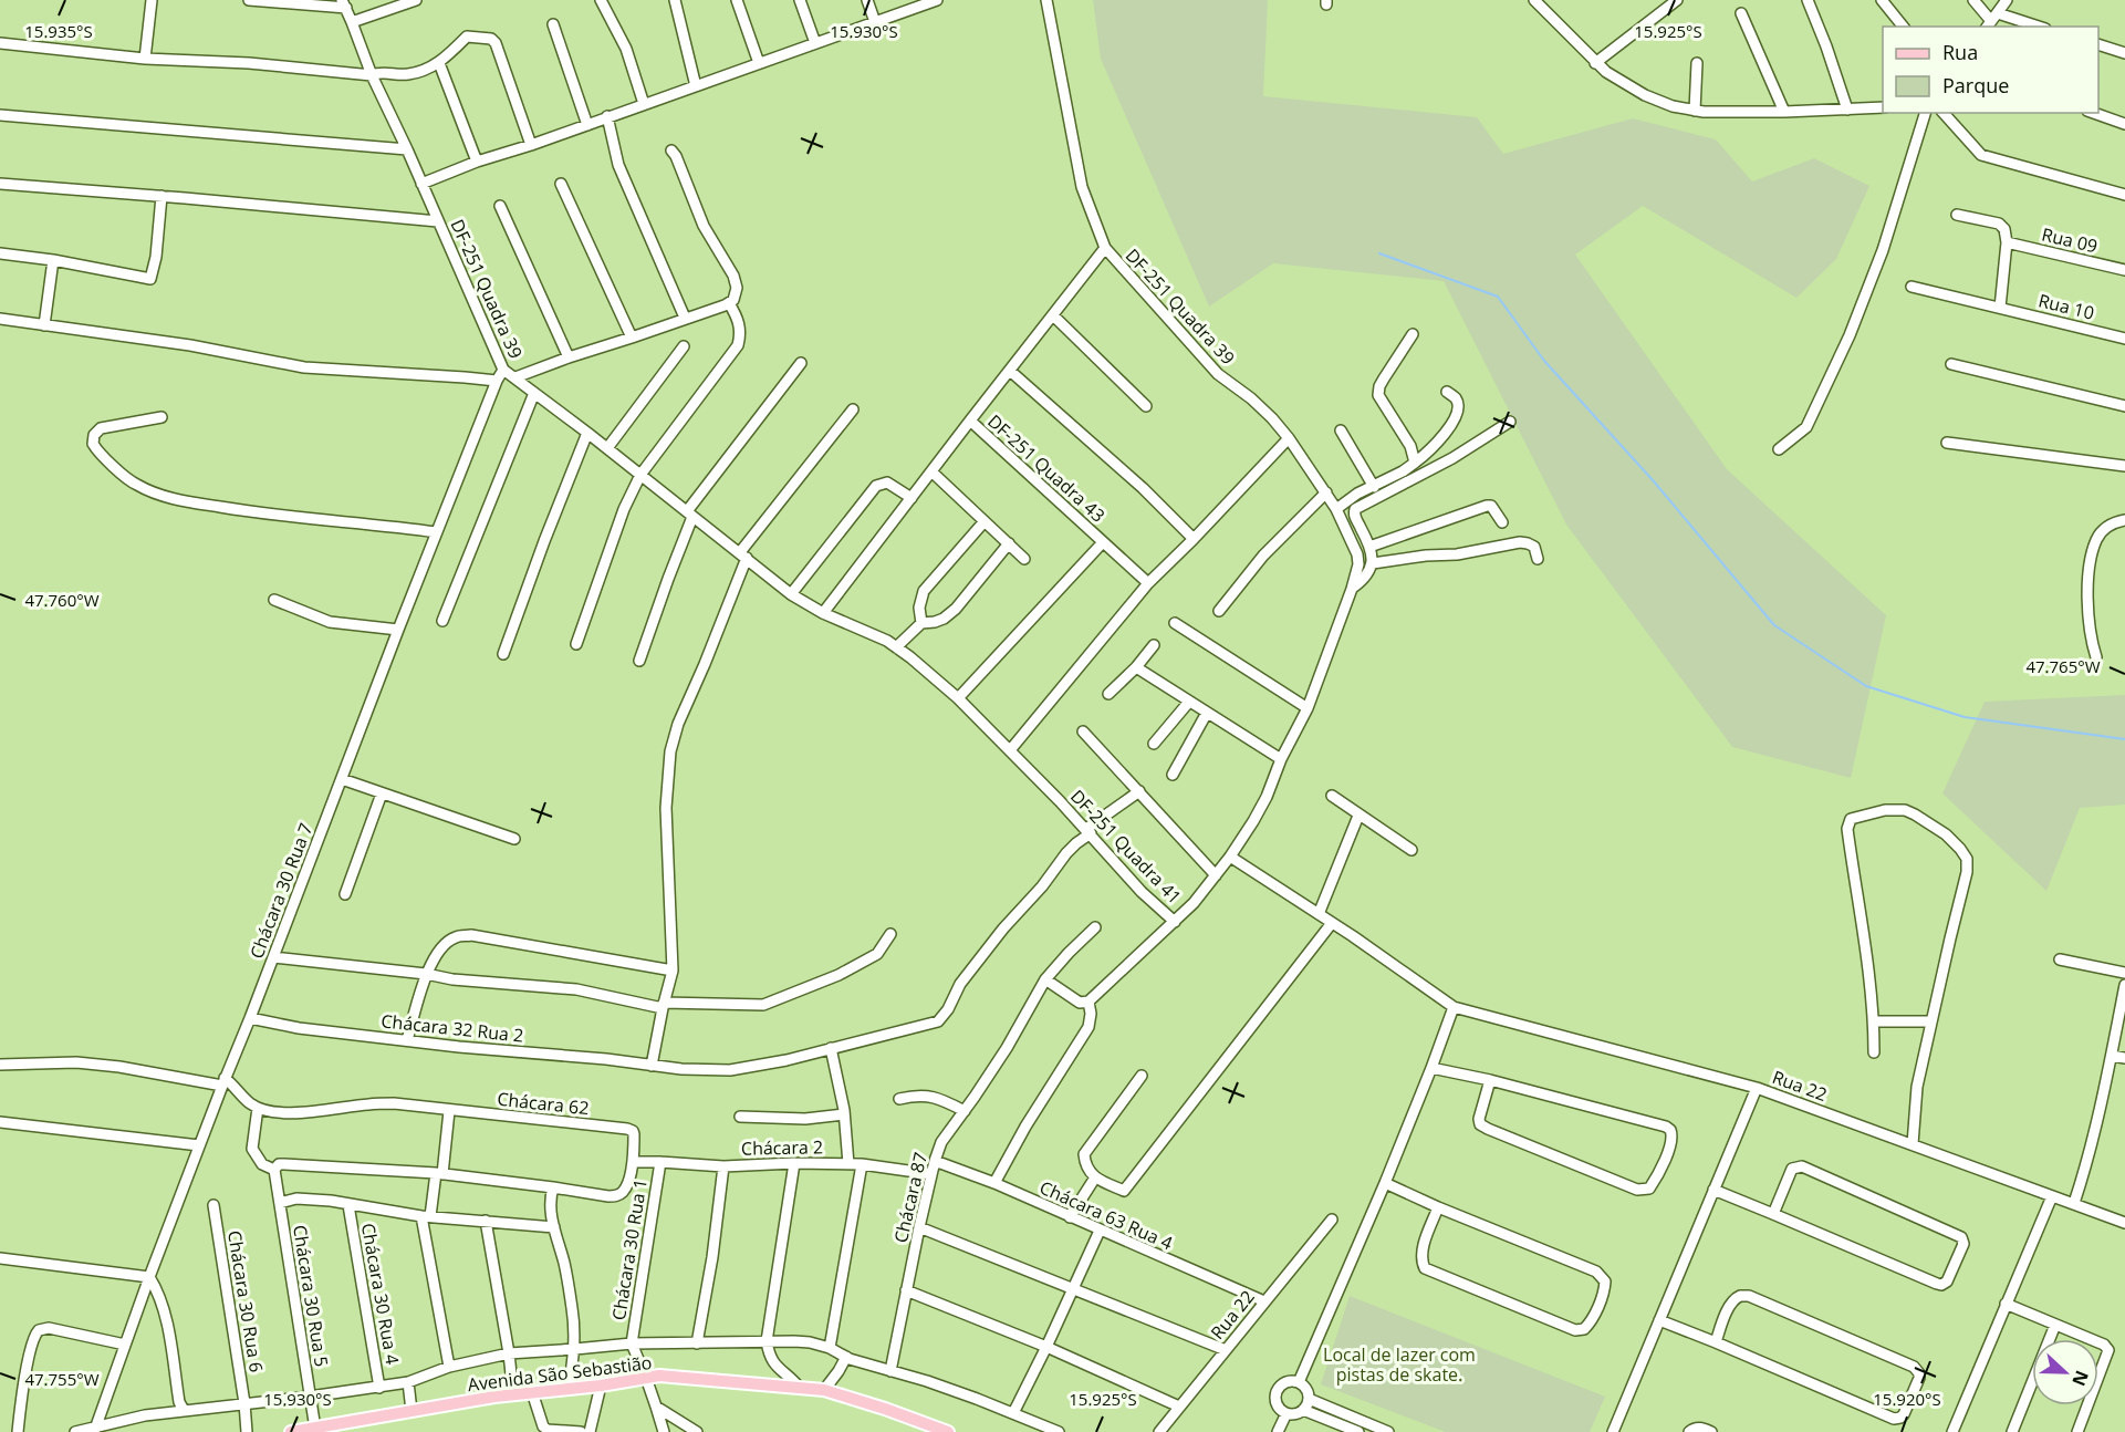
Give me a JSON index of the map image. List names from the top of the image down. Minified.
{"streets":{"main road":["Avenida São Sebastião"],"street":["Rua 09","DF-251 Quadra 39","Rua 10","DF-251 Quadra 43","DF-251 Quadra 41","Chácara 30 Rua 7","Chácara 32 Rua 2","Rua 22","Chácara 62","Chácara 2","Chácara 87","Chácara 63 Rua 4","Chácara 30 Rua 1","Chácara 30 Rua 4","Chácara 30 Rua 5","Chácara 30 Rua 6"]},"crossings":[["DF-251 Quadra 39","DF-251 Quadra 43"],["DF-251 Quadra 39","DF-251 Quadra 41"],["DF-251 Quadra 39","Chácara 30 Rua 7"],["DF-251 Quadra 41","Chácara 32 Rua 2"],["DF-251 Quadra 41","Rua 22"],["Chácara 30 Rua 7","Chácara 32 Rua 2"],["Rua 22","Chácara 63 Rua 4"],["Chácara 62","Chácara 2"],["Chácara 2","Chácara 87"],["Chácara 2","Chácara 30 Rua 1"],["Chácara 87","Chácara 63 Rua 4"],["Chácara 30 Rua 5","Avenida São Sebastião"]],"parks":["Local de lazer com pistas de skate."],"legend":["Rua","Parque"],"north":"right","coordinates":["15.935°S","15.930°S","15.925°S","47.760°W","47.765°W","47.755°W","15.920°S"]}
